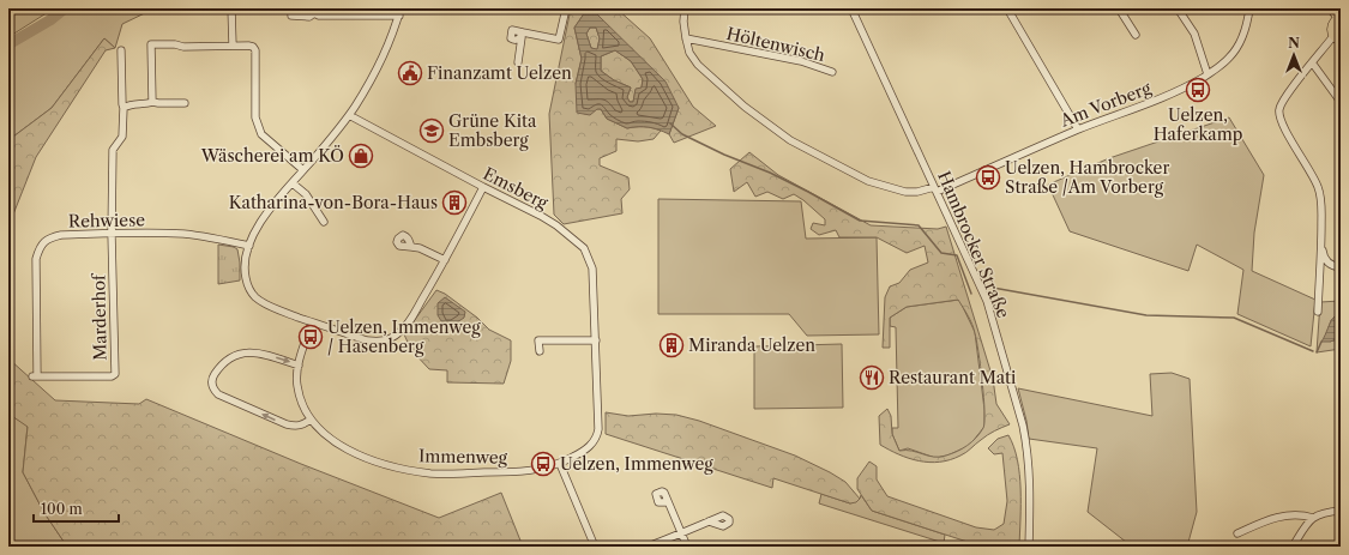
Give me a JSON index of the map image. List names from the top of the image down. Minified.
{"streets":{"street":["Höltenwisch","Am Vorberg","Emsberg","Rehwiese","Hambrocker Straße","Marderhof","Immenweg"]},"crossings":[["Höltenwisch","Am Vorberg"],["Am Vorberg","Hambrocker Straße"],["Emsberg","Immenweg"],["Rehwiese","Marderhof"]],"places":{"public building":["Finanzamt Uelzen"],"bus stop":["Uelzen, Haferkamp","Uelzen, Hambrocker Straße /Am Vorberg","Uelzen, Immenweg / Hasenberg","Uelzen, Immenweg"],"school or university":["Grüne Kita Embsberg"],"shop":["Wäscherei am KÖ"],"building":["Katharina-von-Bora-Haus","Miranda Uelzen"],"restaurant":["Restaurant Mati"]},"scale_bar":"100 m","north":"top"}
